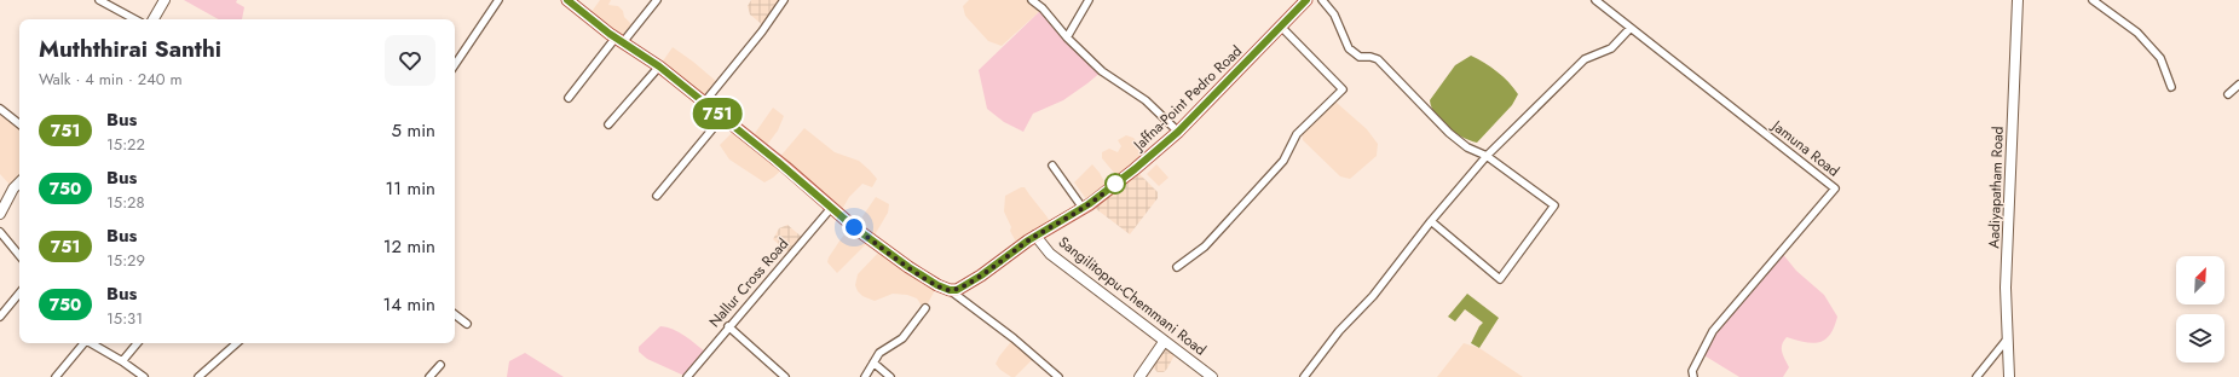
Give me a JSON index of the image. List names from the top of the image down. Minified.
{"streets":{"main road":["Jaffna-Point Pedro Road"],"street":["Jamuna Road","Aadiyapatham Road","Nallur Cross Road","Sangilitoppu-Chemmani Road"]},"crossings":[["Jaffna-Point Pedro Road","Sangilitoppu-Chemmani Road"]],"lines":["bus line 751"],"north":"top right","page":{"on_map":"751","heading":["Muththirai Santhi","Walk · 4 min · 240 m"],"list":[{"mark":"751","name":"Bus","note":"15:22","value":"5 min"},{"mark":"750","name":"Bus","note":"15:28","value":"11 min"},{"mark":"751","name":"Bus","note":"15:29","value":"12 min"},{"mark":"750","name":"Bus","note":"15:31","value":"14 min"}]}}
